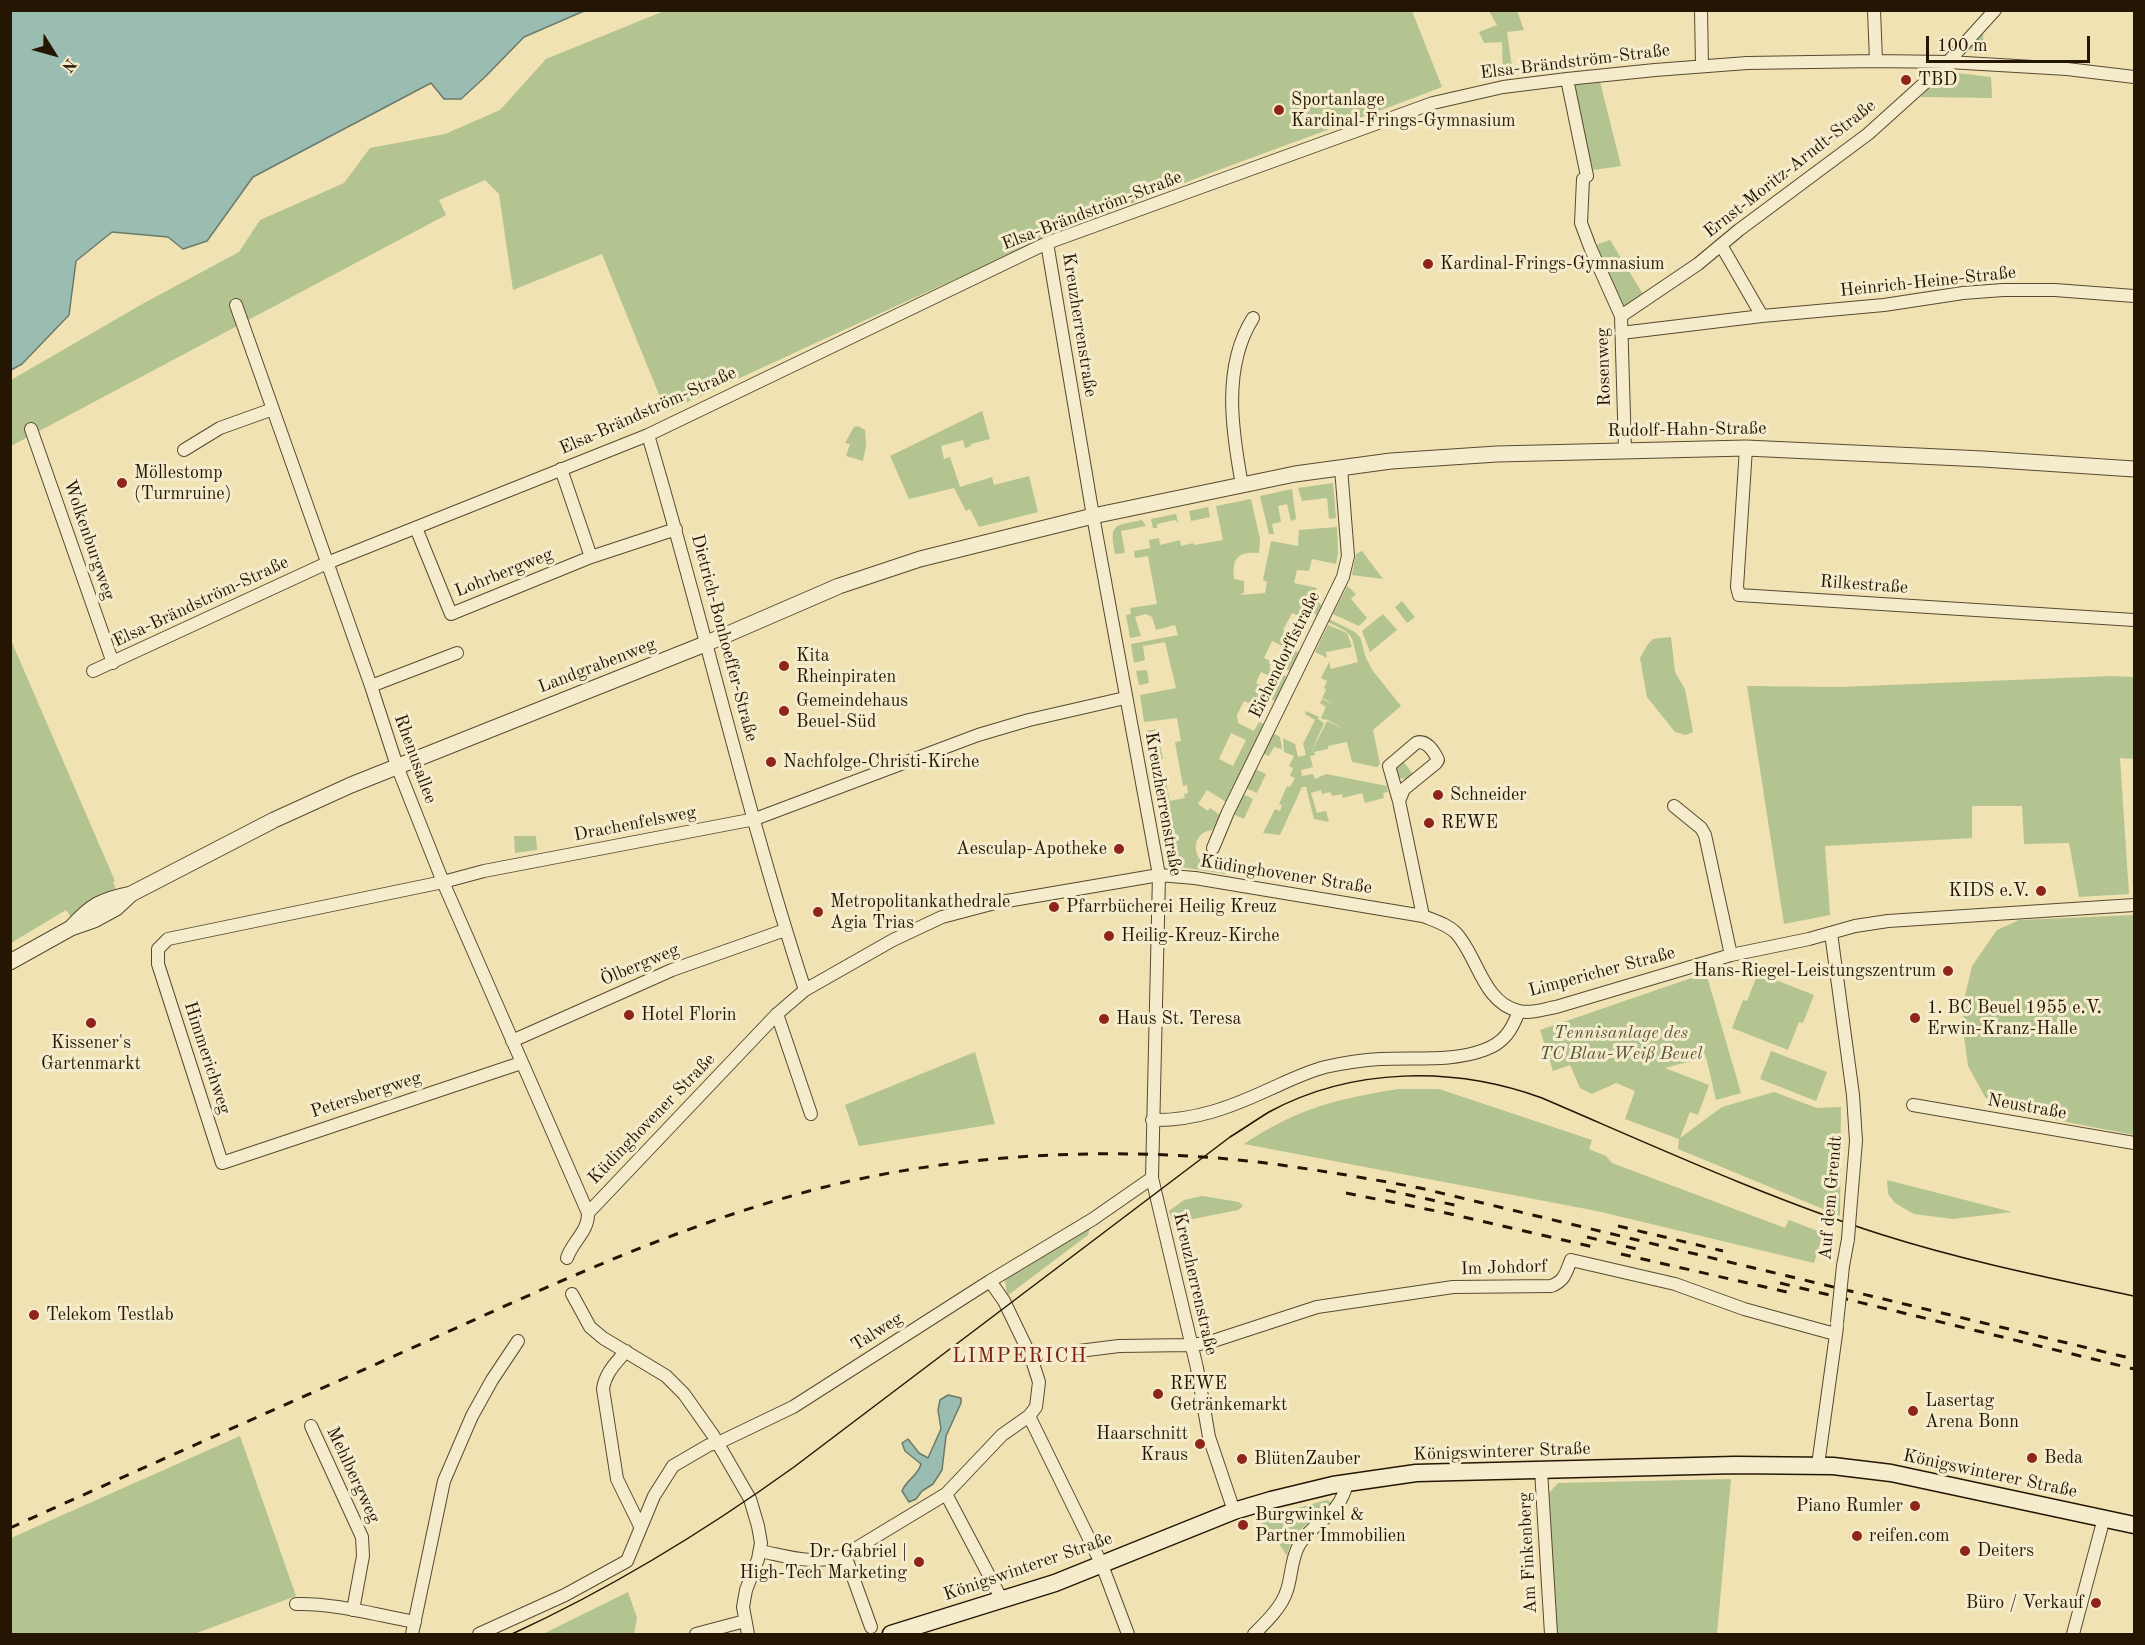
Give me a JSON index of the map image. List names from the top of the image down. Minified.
{"streets":{"main road":["Königswinterer Straße"],"street":["Elsa-Brändström-Straße","Ernst-Moritz-Arndt-Straße","Heinrich-Heine-Straße","Kreuzherrenstraße","Rosenweg","Rudolf-Hahn-Straße","Wolkenburgweg","Lohrbergweg","Rilkestraße","Dietrich-Bonhoeffer-Straße","Eichendorffstraße","Landgrabenweg","Rhenusallee","Drachenfelsweg","Küdinghovener Straße","Ölbergweg","Limpericher Straße","Himmerichweg","Petersbergweg","Neustraße","Auf dem Grendt","Im Johdorf","Talweg","Mehlbergweg","Am Finkenberg"]},"crossings":[["Elsa-Brändström-Straße","Ernst-Moritz-Arndt-Straße"],["Elsa-Brändström-Straße","Kreuzherrenstraße"],["Elsa-Brändström-Straße","Rosenweg"],["Elsa-Brändström-Straße","Wolkenburgweg"],["Elsa-Brändström-Straße","Lohrbergweg"],["Elsa-Brändström-Straße","Dietrich-Bonhoeffer-Straße"],["Elsa-Brändström-Straße","Rhenusallee"],["Ernst-Moritz-Arndt-Straße","Rosenweg"],["Heinrich-Heine-Straße","Rosenweg"],["Kreuzherrenstraße","Rudolf-Hahn-Straße"],["Kreuzherrenstraße","Landgrabenweg"],["Kreuzherrenstraße","Drachenfelsweg"],["Kreuzherrenstraße","Küdinghovener Straße"],["Kreuzherrenstraße","Limpericher Straße"],["Kreuzherrenstraße","Im Johdorf"],["Kreuzherrenstraße","Talweg"],["Kreuzherrenstraße","Königswinterer Straße"],["Rosenweg","Rudolf-Hahn-Straße"],["Rudolf-Hahn-Straße","Rilkestraße"],["Rudolf-Hahn-Straße","Eichendorffstraße"],["Rudolf-Hahn-Straße","Landgrabenweg"],["Lohrbergweg","Dietrich-Bonhoeffer-Straße"],["Dietrich-Bonhoeffer-Straße","Landgrabenweg"],["Dietrich-Bonhoeffer-Straße","Drachenfelsweg"],["Dietrich-Bonhoeffer-Straße","Küdinghovener Straße"],["Dietrich-Bonhoeffer-Straße","Ölbergweg"],["Landgrabenweg","Rhenusallee"],["Rhenusallee","Drachenfelsweg"],["Rhenusallee","Küdinghovener Straße"],["Rhenusallee","Ölbergweg"],["Rhenusallee","Petersbergweg"],["Drachenfelsweg","Himmerichweg"],["Küdinghovener Straße","Limpericher Straße"],["Limpericher Straße","Auf dem Grendt"],["Himmerichweg","Petersbergweg"],["Auf dem Grendt","Im Johdorf"],["Auf dem Grendt","Königswinterer Straße"],["Königswinterer Straße","Am Finkenberg"]],"districts":["LIMPERICH"],"parks":["Tennisanlage des TC Blau-Weiß Beuel"],"places":["TBD","Sportanlage Kardinal-Frings-Gymnasium","Kardinal-Frings-Gymnasium","Möllestomp (Turmruine)","Kita Rheinpiraten","Gemeindehaus Beuel-Süd","Nachfolge-Christi-Kirche","Schneider","REWE","Aesculap-Apotheke","KIDS e.V.","Pfarrbücherei Heilig Kreuz","Metropolitankathedrale Agia Trias","Heilig-Kreuz-Kirche","Hans-Riegel-Leistungszentrum","Hotel Florin","1. BC Beuel 1955 e.V. Erwin-Kranz-Halle","Haus St. Teresa","Kissener's Gartenmarkt","Telekom Testlab","REWE Getränkemarkt","Lasertag Arena Bonn","Haarschnitt Kraus","Beda","BlütenZauber","Piano Rumler","Burgwinkel & Partner Immobilien","reifen.com","Deiters","Dr. Gabriel | High-Tech Marketing","Büro / Verkauf"],"scale_bar":"100 m","north":"bottom right"}
